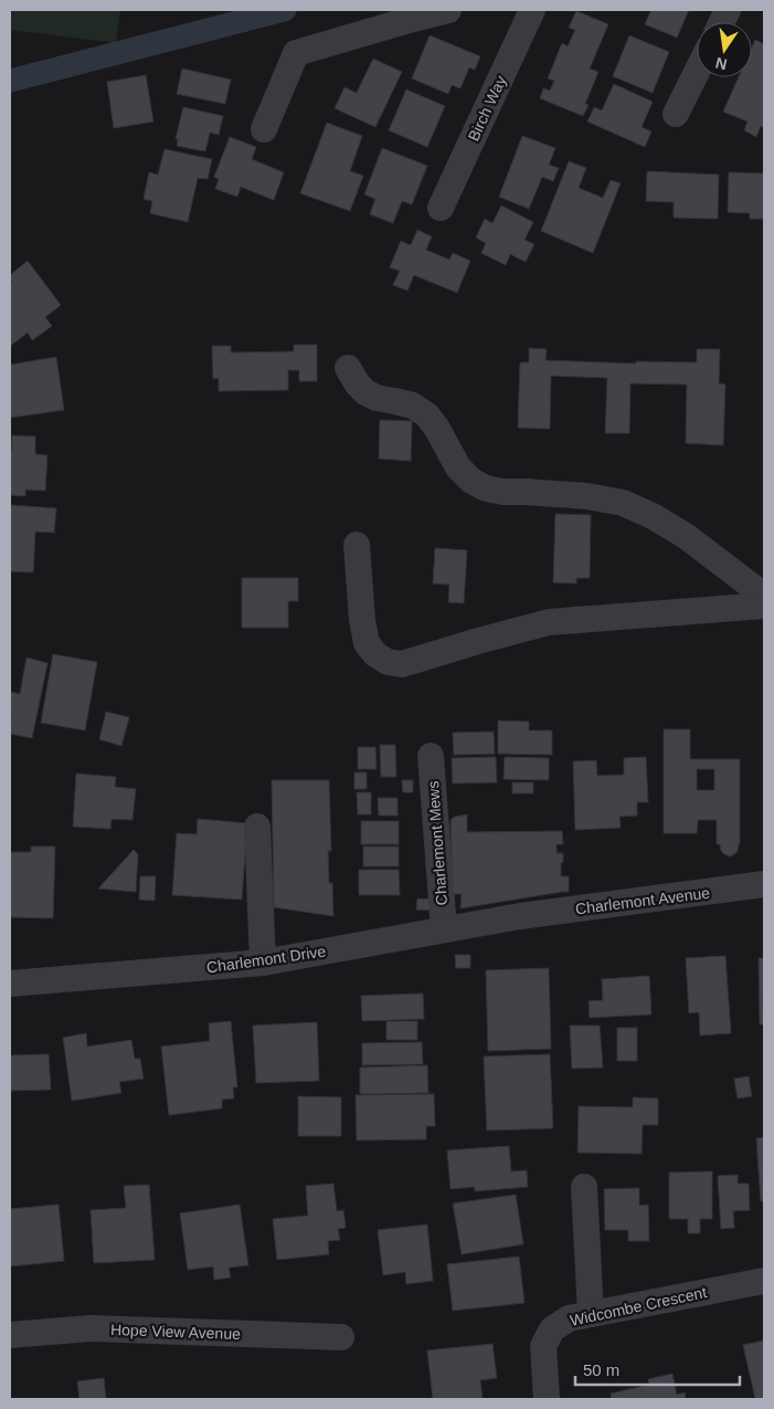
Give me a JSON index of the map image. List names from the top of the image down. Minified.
{"streets":{"street":["Birch Way","Charlemont Mews","Charlemont Avenue","Charlemont Drive","Widcombe Crescent","Hope View Avenue"]},"crossings":[["Charlemont Mews","Charlemont Drive"],["Charlemont Avenue","Charlemont Drive"]],"scale_bar":"50 m","north":"bottom"}
